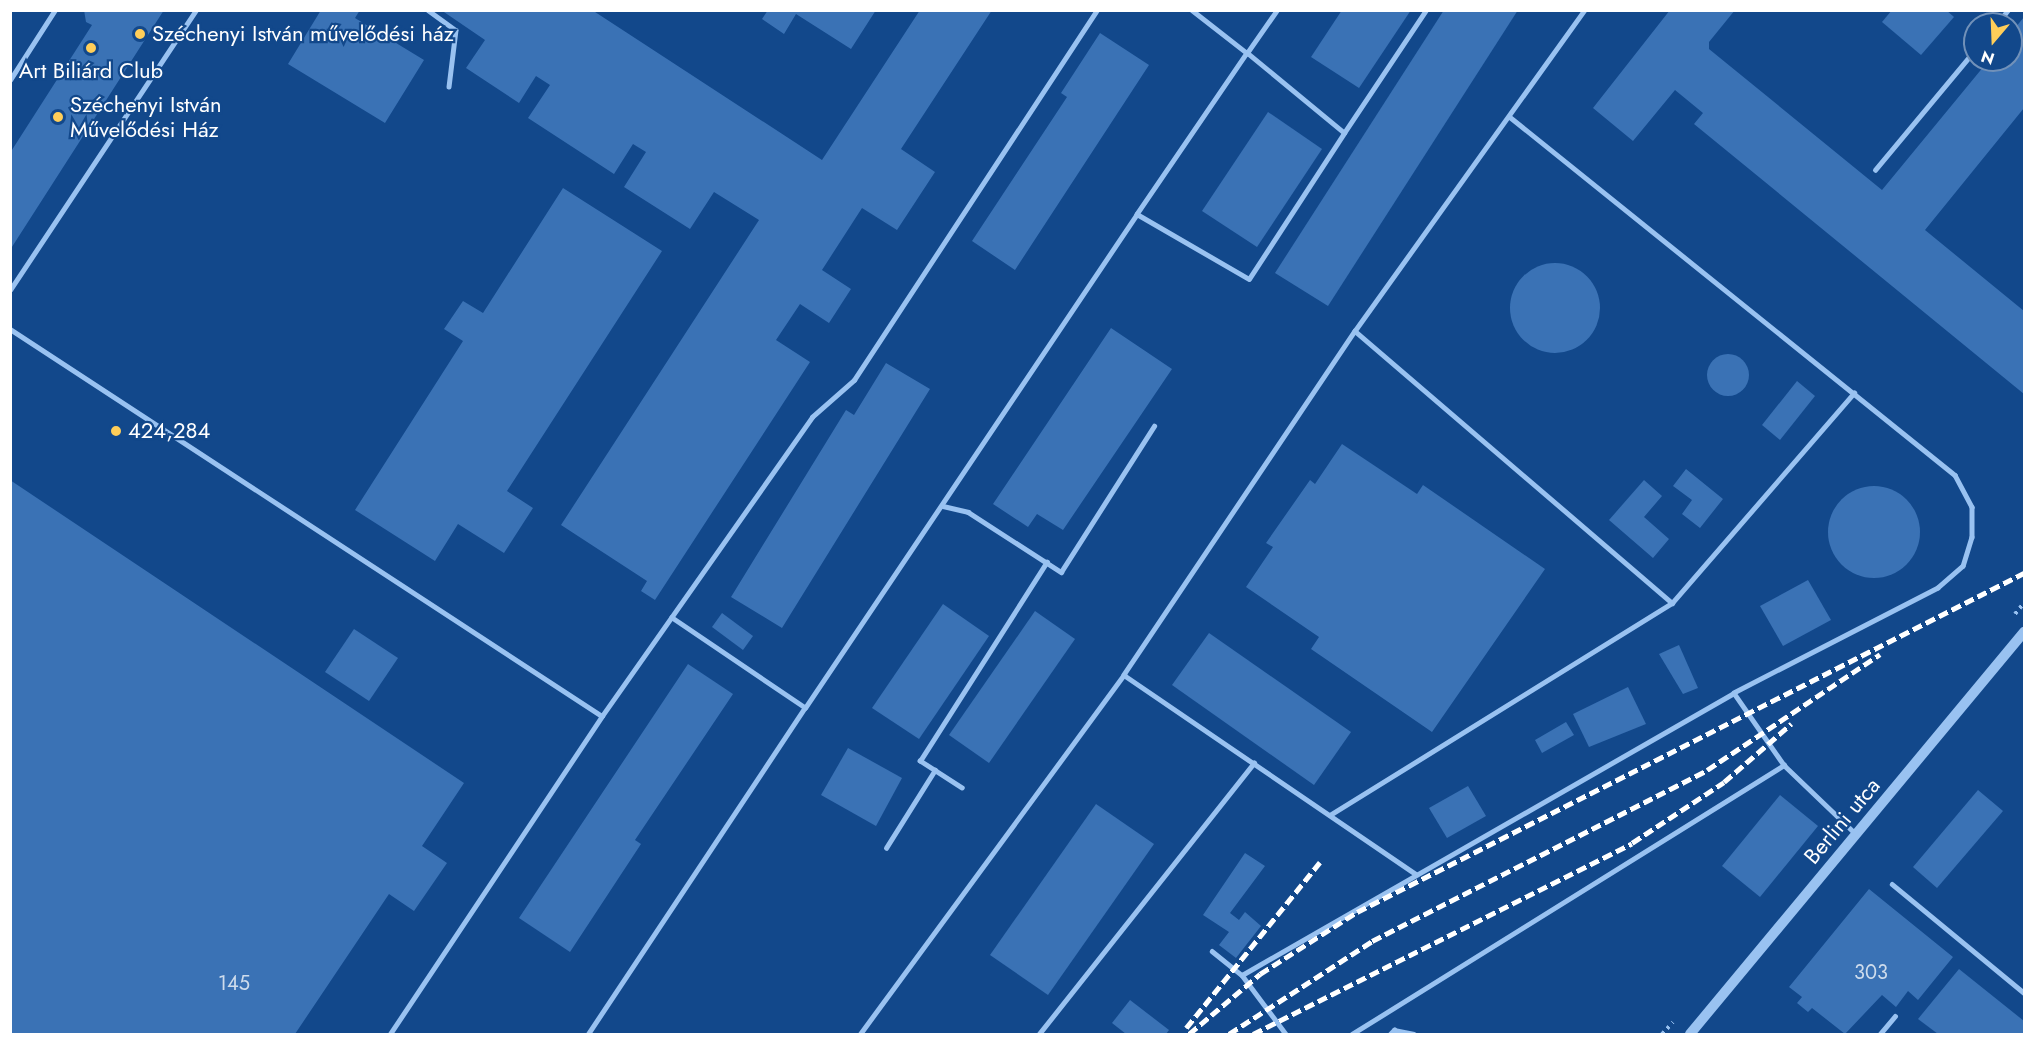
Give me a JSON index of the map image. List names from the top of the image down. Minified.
{"streets":{"street":["Berlini utca"]},"places":["Széchenyi István művelődési ház","Art Biliárd Club","Széchenyi István Művelődési Ház","424,284"],"house_numbers":["303","145"],"north":"bottom"}
